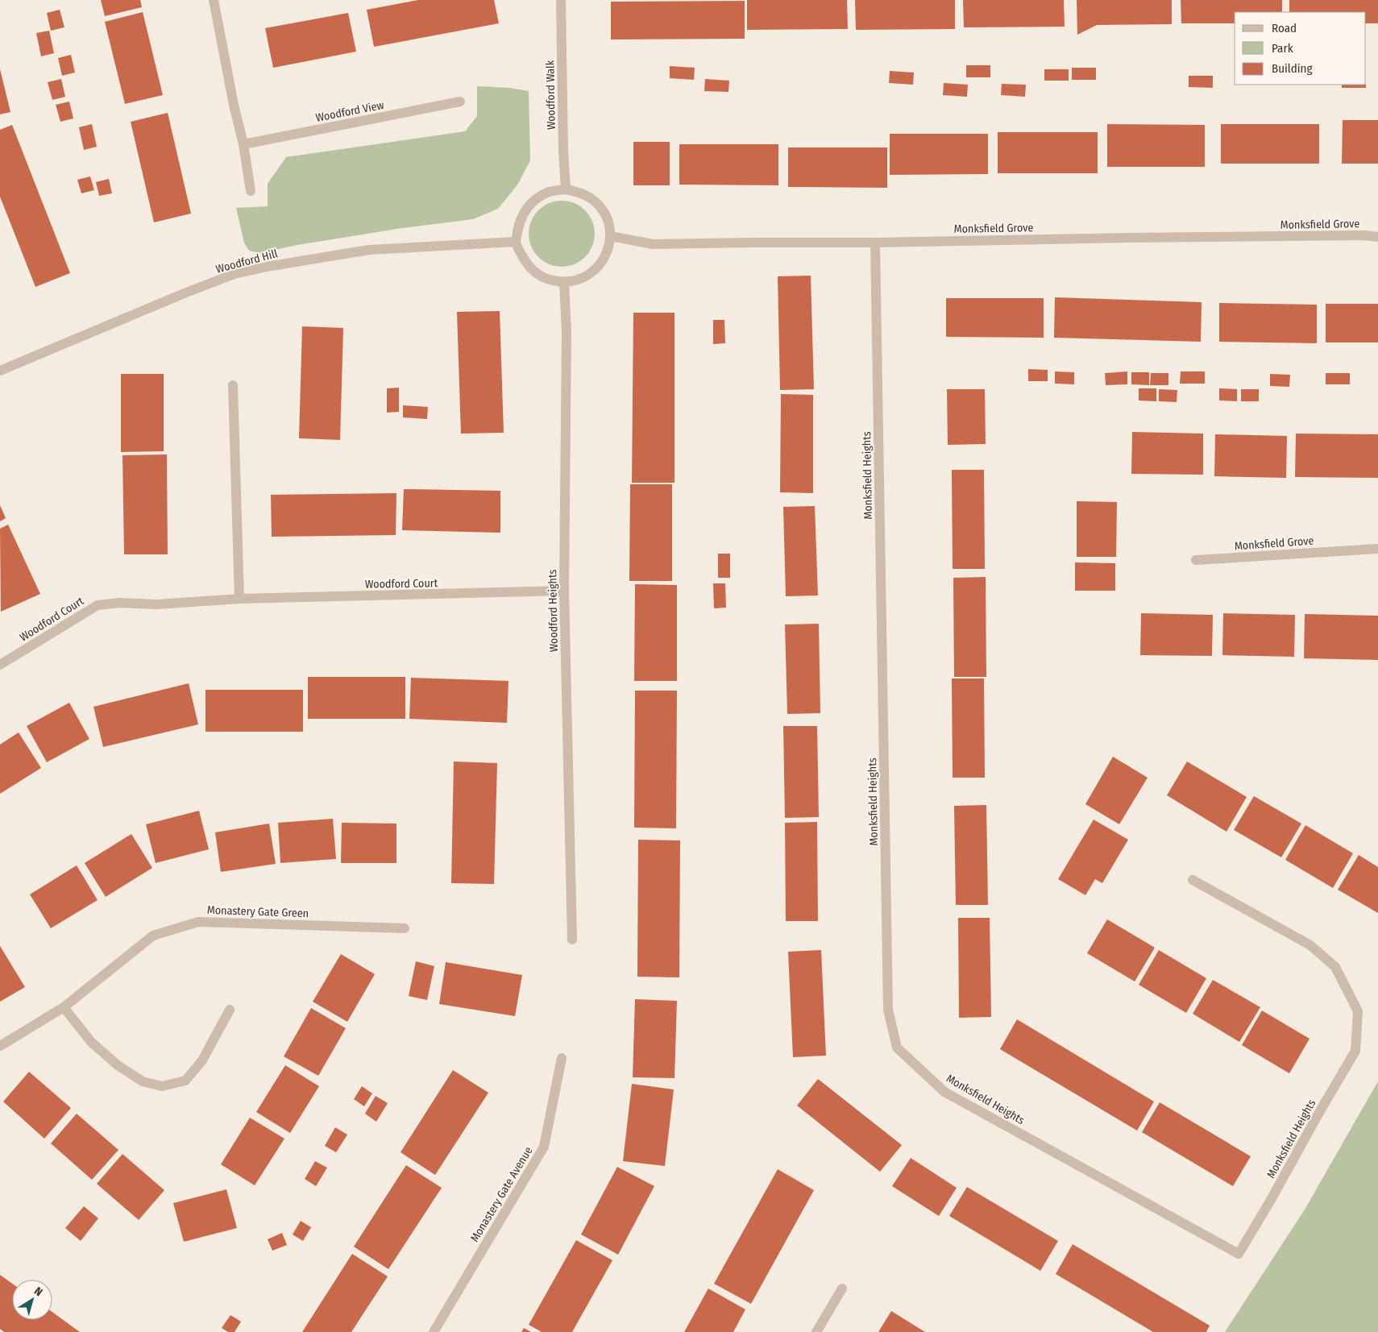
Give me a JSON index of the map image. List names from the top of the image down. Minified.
{"streets":{"street":["Woodford Walk","Woodford View","Monksfield Grove","Woodford Hill","Monksfield Heights","Woodford Court","Woodford Heights","Monastery Gate Green","Monastery Gate Avenue"]},"crossings":[["Woodford Walk","Monksfield Grove"],["Woodford Walk","Woodford Hill"],["Woodford Walk","Woodford Heights"],["Monksfield Grove","Woodford Hill"],["Monksfield Grove","Monksfield Heights"],["Monksfield Grove","Woodford Heights"],["Woodford Hill","Woodford Heights"],["Woodford Court","Woodford Heights"]],"legend":["Road","Park","Building"],"north":"top right"}
